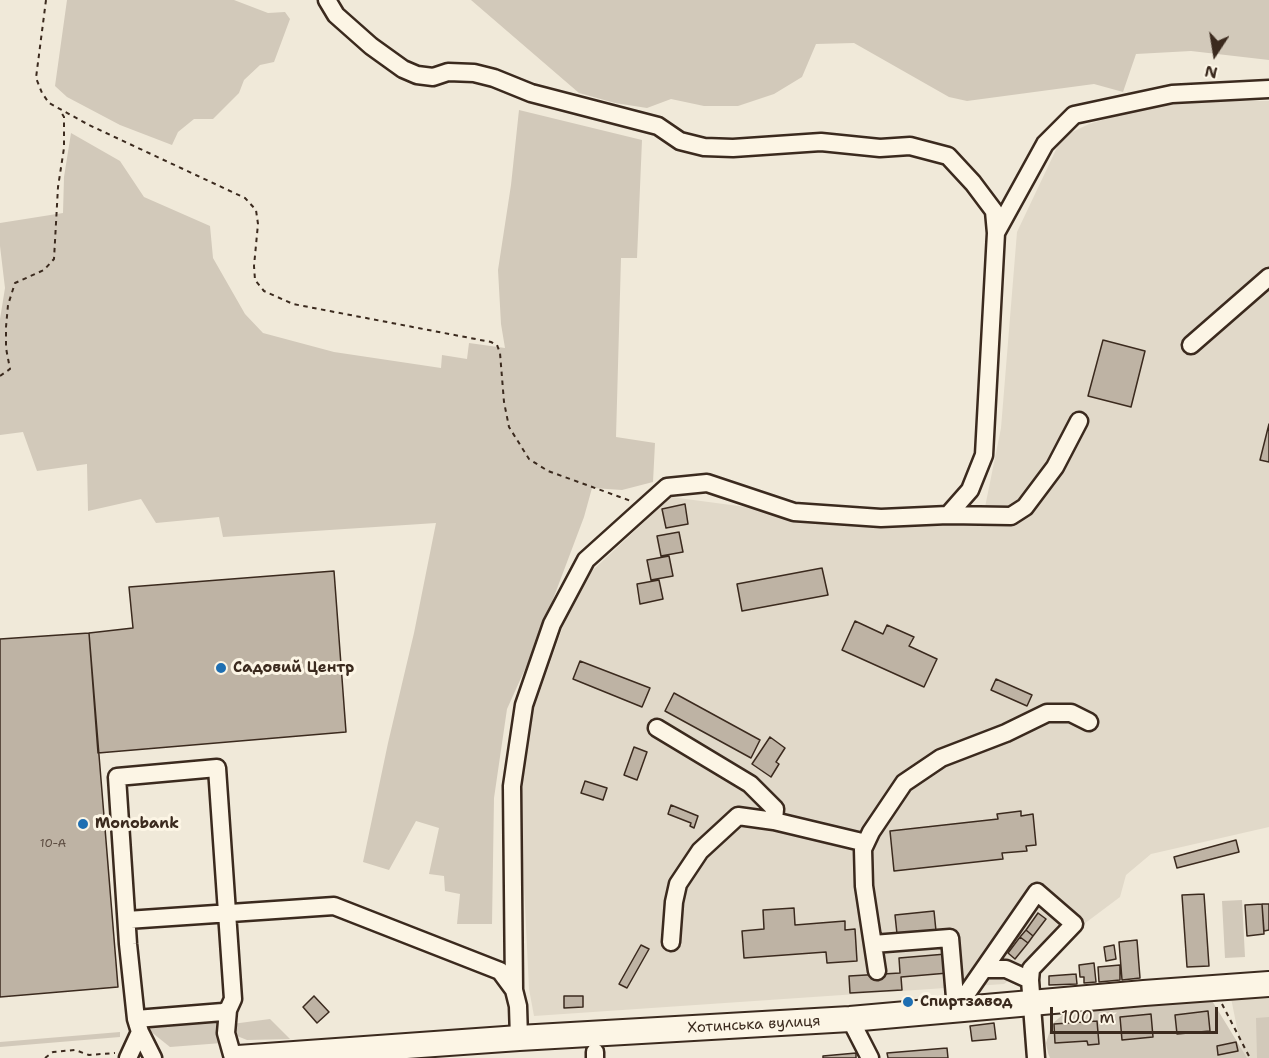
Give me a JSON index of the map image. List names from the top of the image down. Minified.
{"streets":{"highway":["Хотинська вулиця"]},"places":["Садовий Центр","Monobank","Спиртзавод"],"house_numbers":["10-А"],"scale_bar":"100 m","north":"bottom"}
